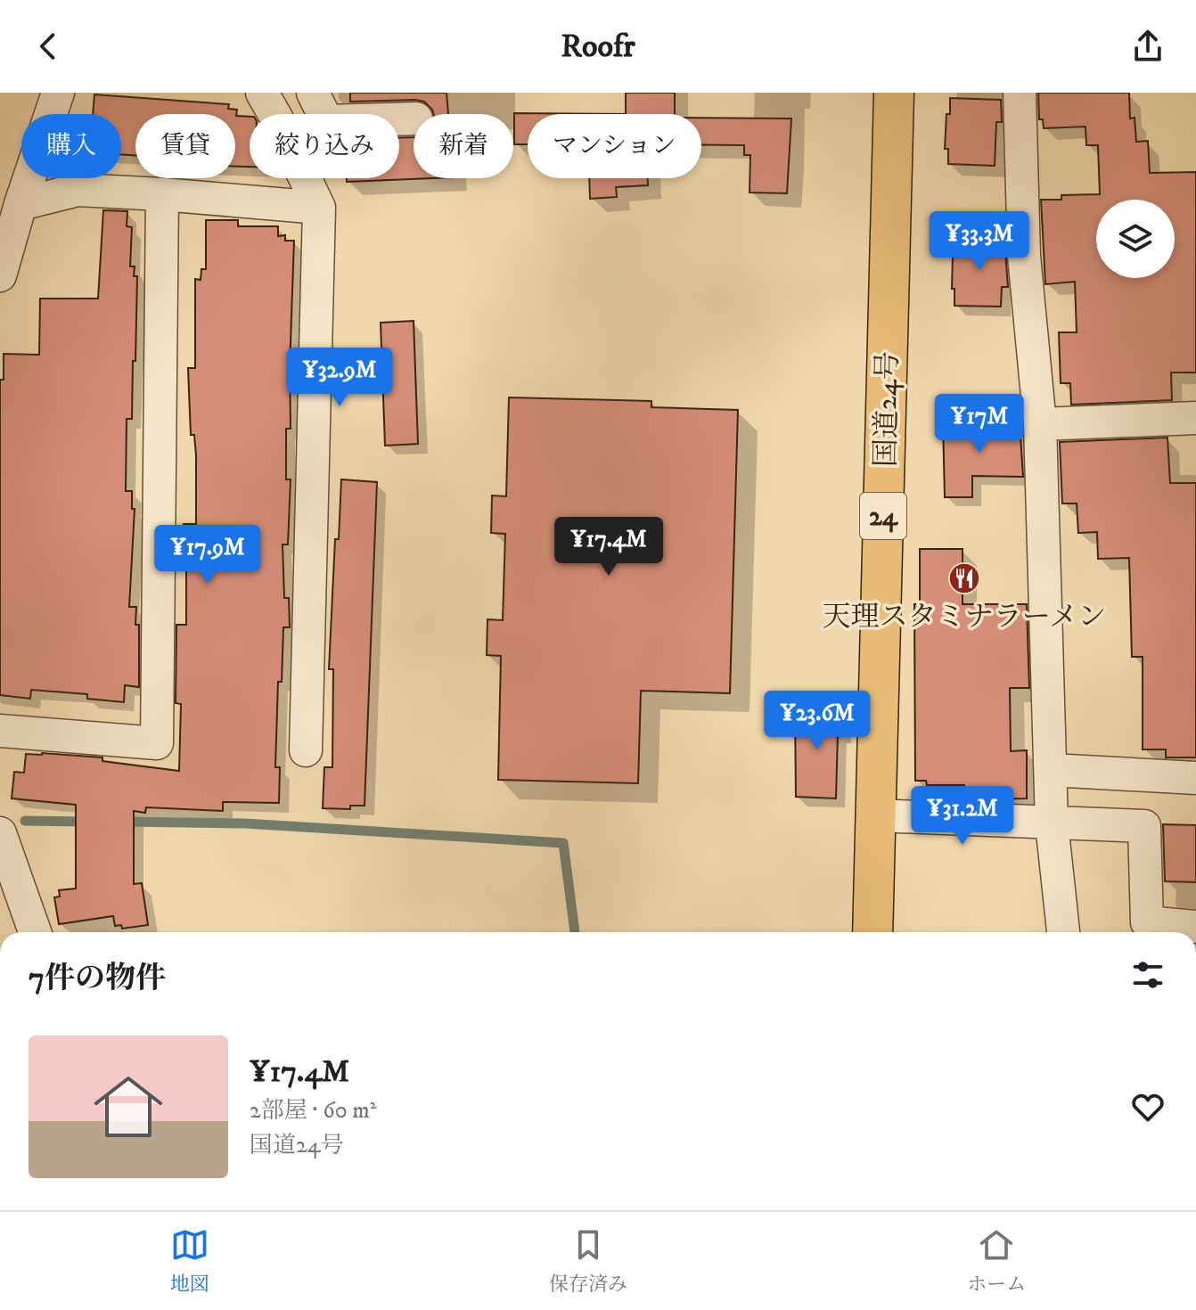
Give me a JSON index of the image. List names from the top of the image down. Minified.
{"streets":{"highway":["国道24号","24"]},"places":{"restaurant":["天理スタミナラーメン"]},"page":{"header":"Roofr","chip":["購入","賃貸","絞り込み","新着","マンション"],"price":["¥33.3M","¥32.9M","¥17M","¥17.4M","¥17.9M","¥23.6M","¥31.2M"],"heading":"7件の物件","list":[{"name":"¥17.4M","note":"2部屋 · 60 m² · 国道24号"}],"tabs":["地図","保存済み","ホーム"]}}
